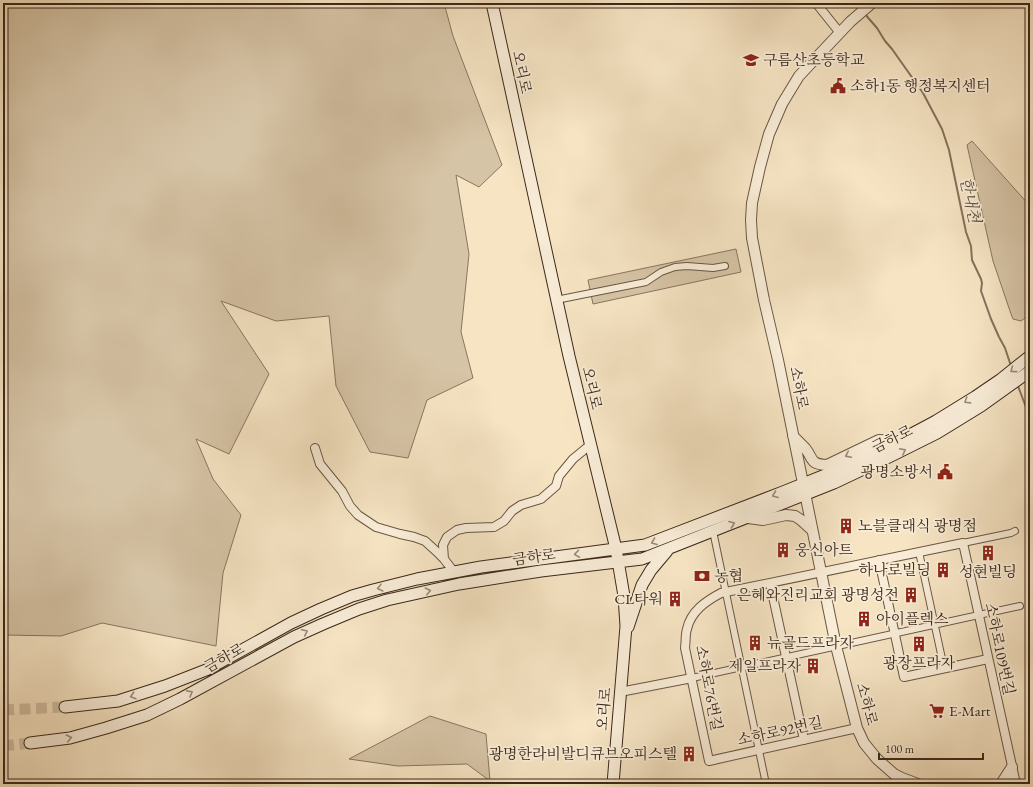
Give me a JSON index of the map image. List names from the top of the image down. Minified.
{"streets":{"main road":["오리로","금하로"],"street":["소하로","소하로109번길","소하로76번길","소하로92번길"]},"crossings":[["오리로","금하로"],["소하로","금하로"],["소하로","소하로76번길"],["소하로","소하로92번길"],["소하로109번길","소하로76번길"],["소하로76번길","소하로92번길"]],"water":["한내천"],"places":{"school or university":["구름산초등학교"],"public building":["소하1동 행정복지센터","광명소방서"],"building":["노블클래식 광명점","웅신아트","성현빌딩","하나로빌딩","은혜와진리교회 광명성전","CL타워","아이플렉스","뉴골드프라자","광장프라자","제일프라자","광명한라비발디큐브오피스텔"],"bank":["농협"],"supermarket":["E-Mart"]},"scale_bar":"100 m"}
